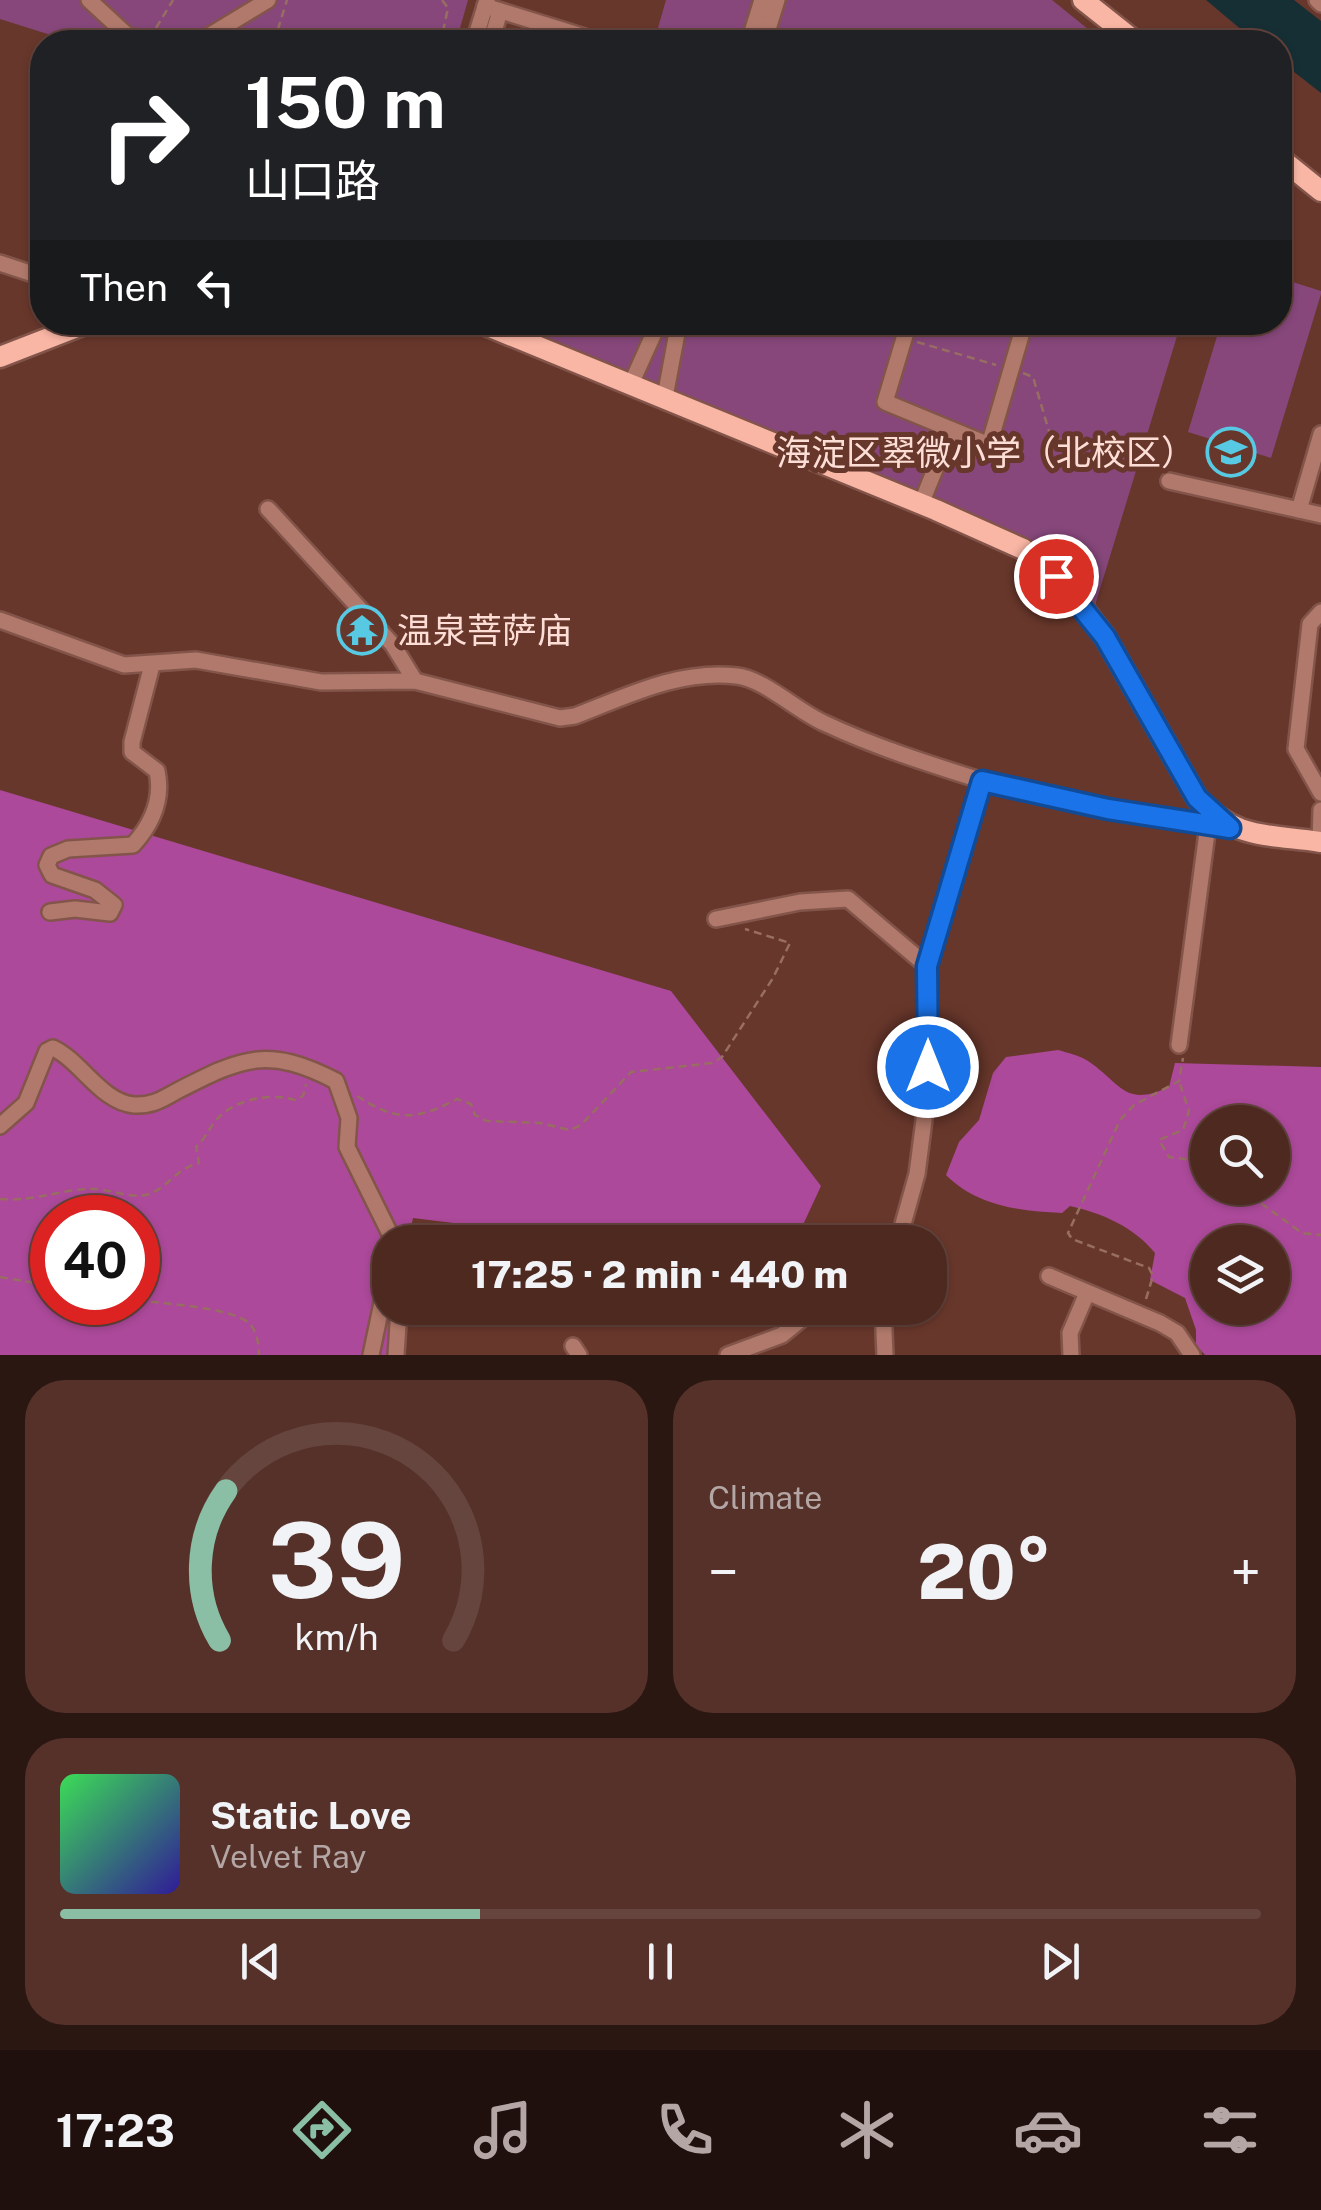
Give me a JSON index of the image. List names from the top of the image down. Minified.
{"places":{"school or university":["海淀区翠微小学（北校区）"],"temple":["温泉菩萨庙"]},"page":{"turn":["150 m","山口路"],"then":"Then","limit":"40","trip":"17:25 · 2 min · 440 m","tile":"Climate","heat":["−","20°","+"],"song":["Static Love","Velvet Ray"],"tabs":"17:23","gauge":["39","km/h"]}}
